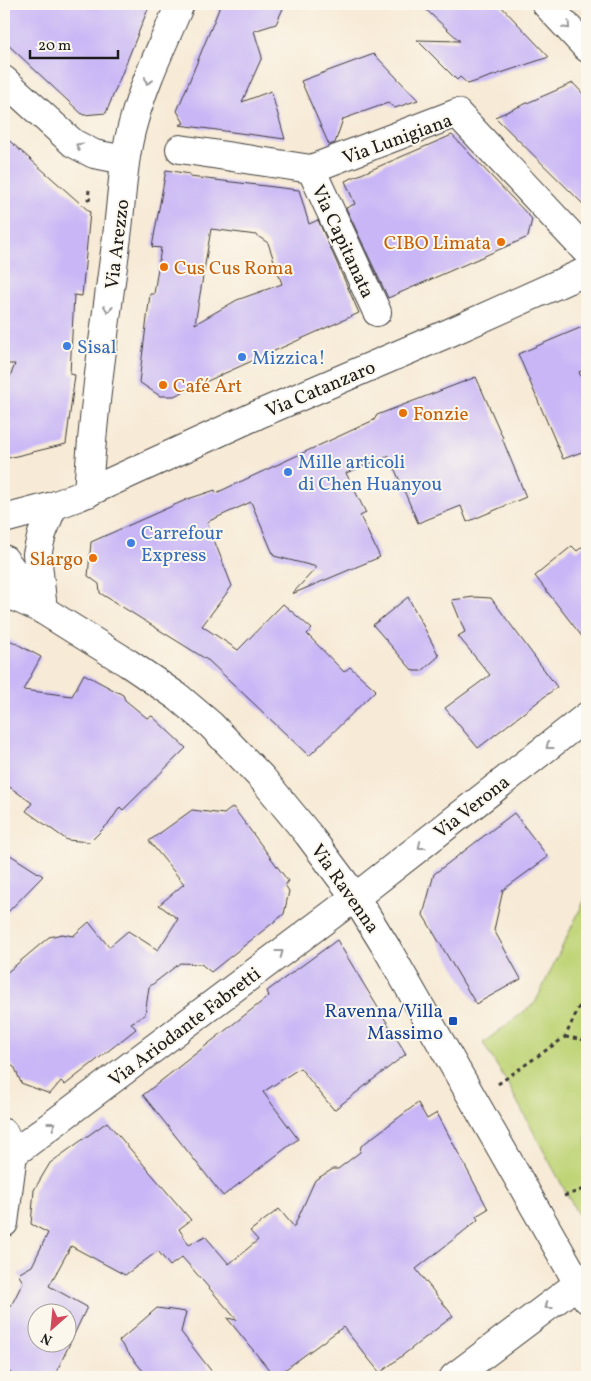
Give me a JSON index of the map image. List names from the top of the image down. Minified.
{"streets":{"street":["Via Lunigiana","Via Capitanata","Via Arezzo","Via Catanzaro","Via Verona","Via Ravenna","Via Ariodante Fabretti"]},"crossings":[["Via Lunigiana","Via Capitanata"],["Via Arezzo","Via Catanzaro"],["Via Verona","Via Ravenna"],["Via Verona","Via Ariodante Fabretti"],["Via Ravenna","Via Ariodante Fabretti"]],"one_way":["Via Arezzo","Via Verona","Via Ariodante Fabretti"],"places":{"other":["CIBO Limata","Cus Cus Roma","Sisal","Mizzica!","Café Art","Fonzie","Mille articoli di Chen Huanyou","Carrefour Express","Slargo"],"transit":["Ravenna/Villa Massimo"]},"scale_bar":"20 m","north":"bottom left"}
